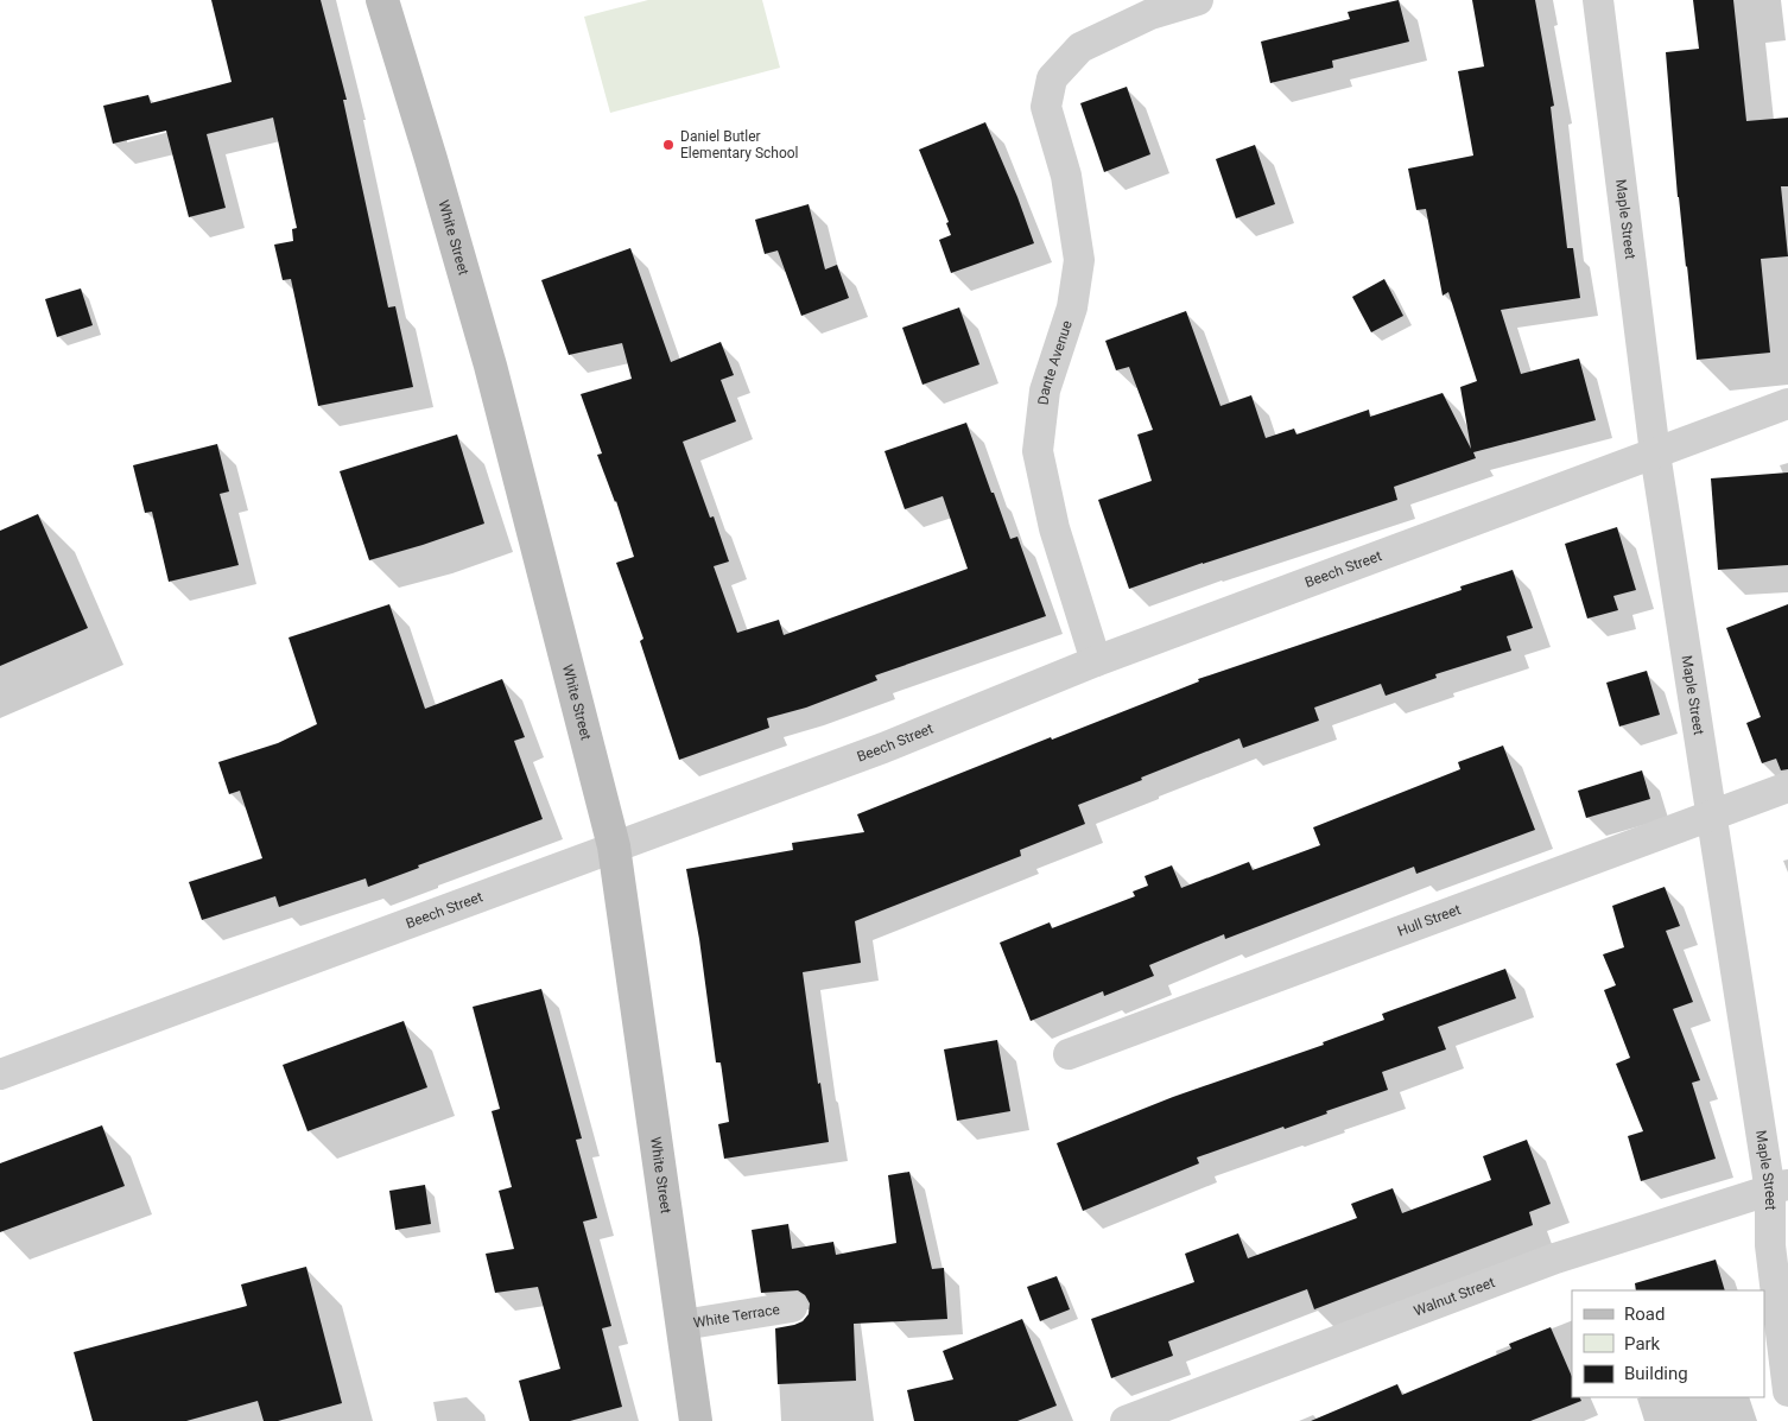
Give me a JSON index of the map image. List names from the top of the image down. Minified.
{"streets":{"street":["Maple Street","White Street","Dante Avenue","Beech Street","Hull Street","Walnut Street","White Terrace"]},"crossings":[["Maple Street","Beech Street"],["Maple Street","Hull Street"],["Maple Street","Walnut Street"],["White Street","Beech Street"],["White Street","White Terrace"],["Dante Avenue","Beech Street"]],"places":["Daniel Butler Elementary School"],"legend":["Road","Park","Building"]}
